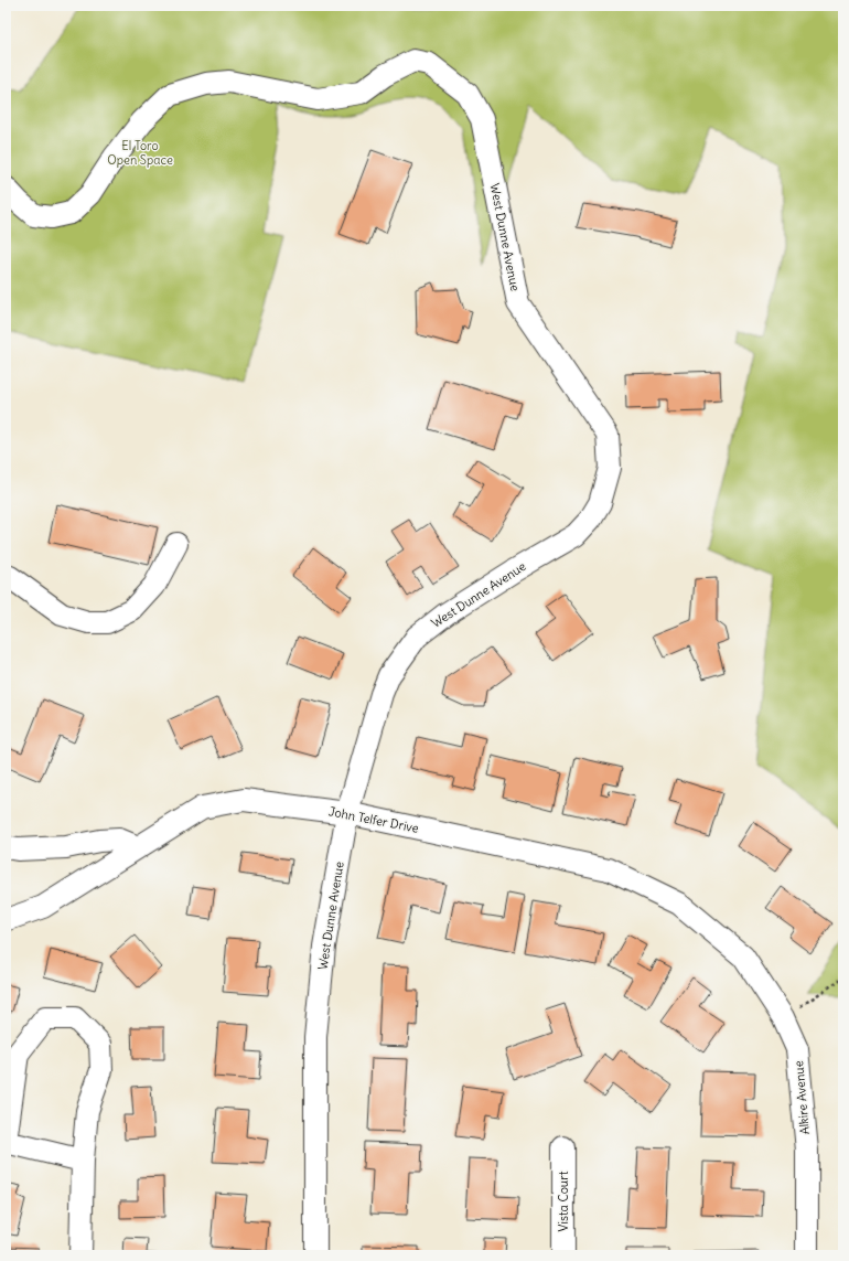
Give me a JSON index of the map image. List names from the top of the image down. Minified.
{"streets":{"street":["West Dunne Avenue","John Telfer Drive","Alkire Avenue","Vista Court"]},"crossings":[["West Dunne Avenue","John Telfer Drive"],["John Telfer Drive","Alkire Avenue"]],"parks":["El Toro Open Space"]}
